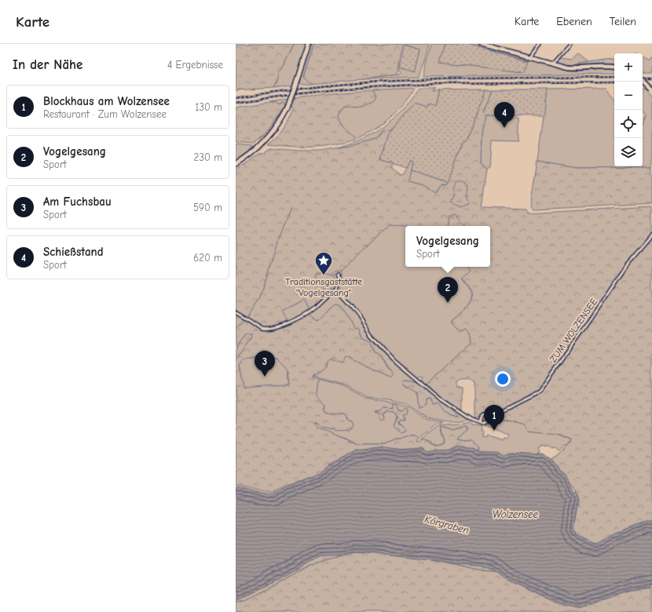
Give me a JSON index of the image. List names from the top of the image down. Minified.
{"streets":{"street":["ZUM WOLZENSEE"]},"water":["Wolzensee","Körgraben"],"places":{"place":["Traditionsgaststätte \"Vogelgesang\""]},"page":{"header":"Karte","nav":["Karte","Ebenen","Teilen"],"heading":["In der Nähe","4 Ergebnisse"],"map_buttons":["+","−"],"list":[{"mark":"1","name":"Blockhaus am Wolzensee","note":"Restaurant · Zum Wolzensee","value":"130 m"},{"mark":"2","name":"Vogelgesang","note":"Sport","value":"230 m"},{"mark":"3","name":"Am Fuchsbau","note":"Sport","value":"590 m"},{"mark":"4","name":"Schießstand","note":"Sport","value":"620 m"}],"pins":["4","2","3","1"],"popup":["Vogelgesang","Sport"]}}
